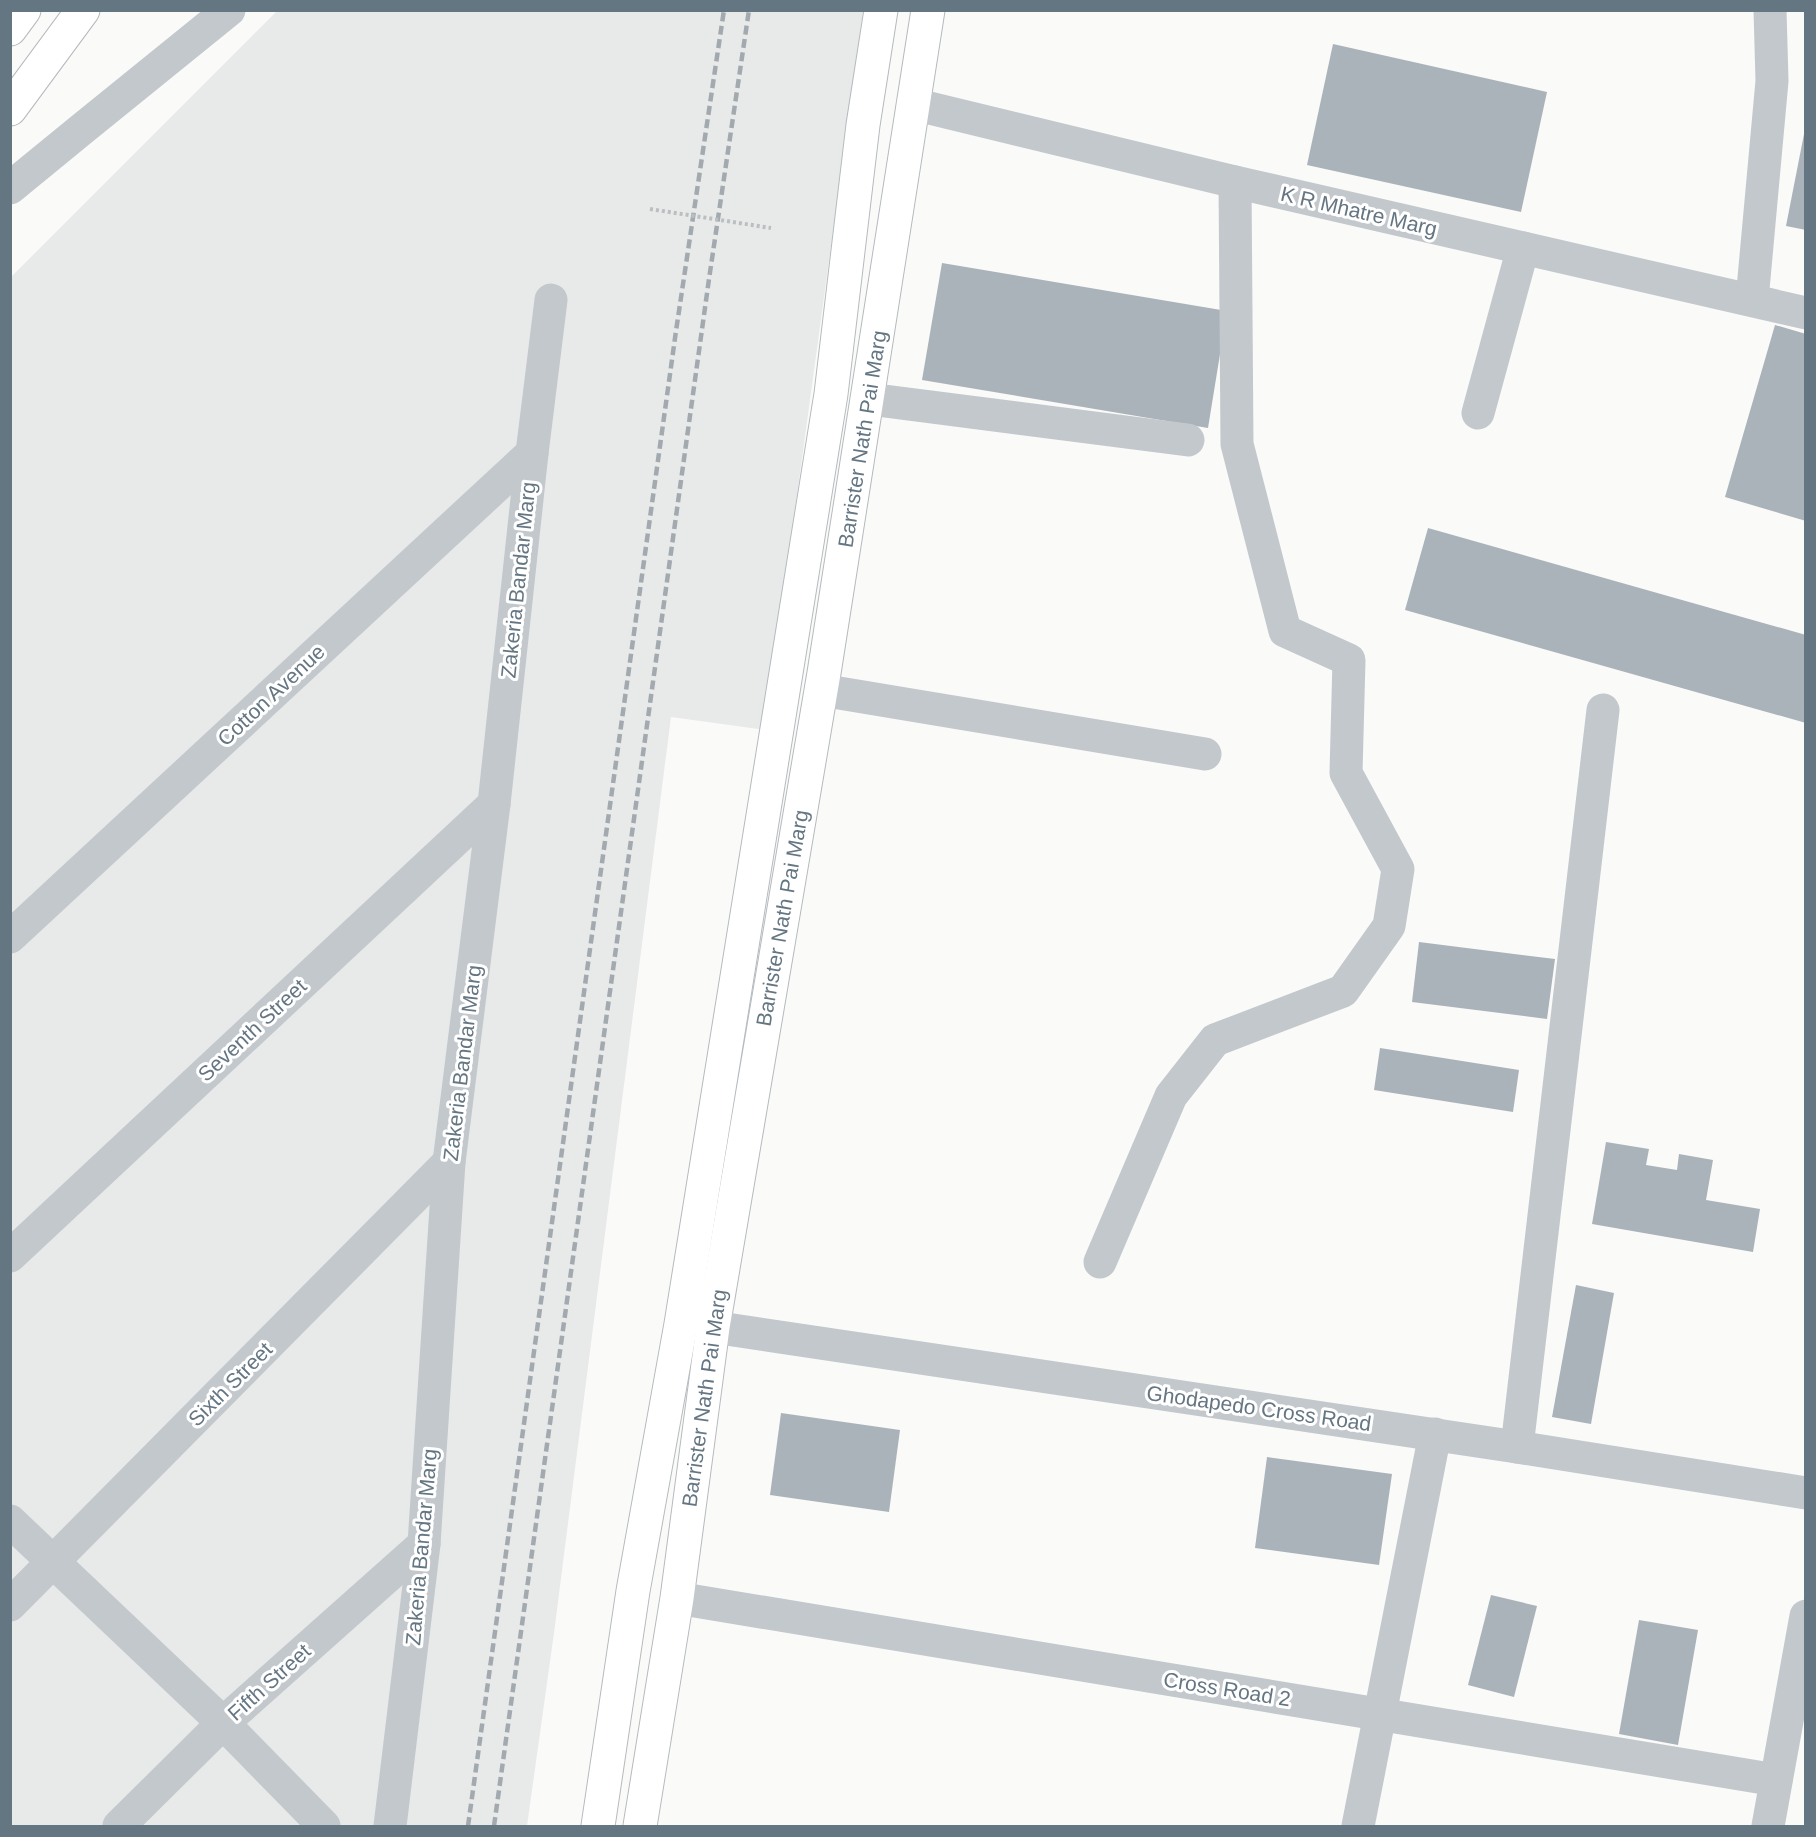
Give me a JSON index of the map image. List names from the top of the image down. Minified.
{"streets":{"main road":["Barrister Nath Pai Marg"],"street":["K R Mhatre Marg","Zakeria Bandar Marg","Cotton Avenue","Seventh Street","Sixth Street","Ghodapedo Cross Road","Fifth Street","Cross Road 2"]},"crossings":[["K R Mhatre Marg","Barrister Nath Pai Marg"],["Barrister Nath Pai Marg","Ghodapedo Cross Road"],["Barrister Nath Pai Marg","Cross Road 2"],["Zakeria Bandar Marg","Cotton Avenue"],["Zakeria Bandar Marg","Seventh Street"],["Zakeria Bandar Marg","Sixth Street"],["Zakeria Bandar Marg","Fifth Street"]]}
